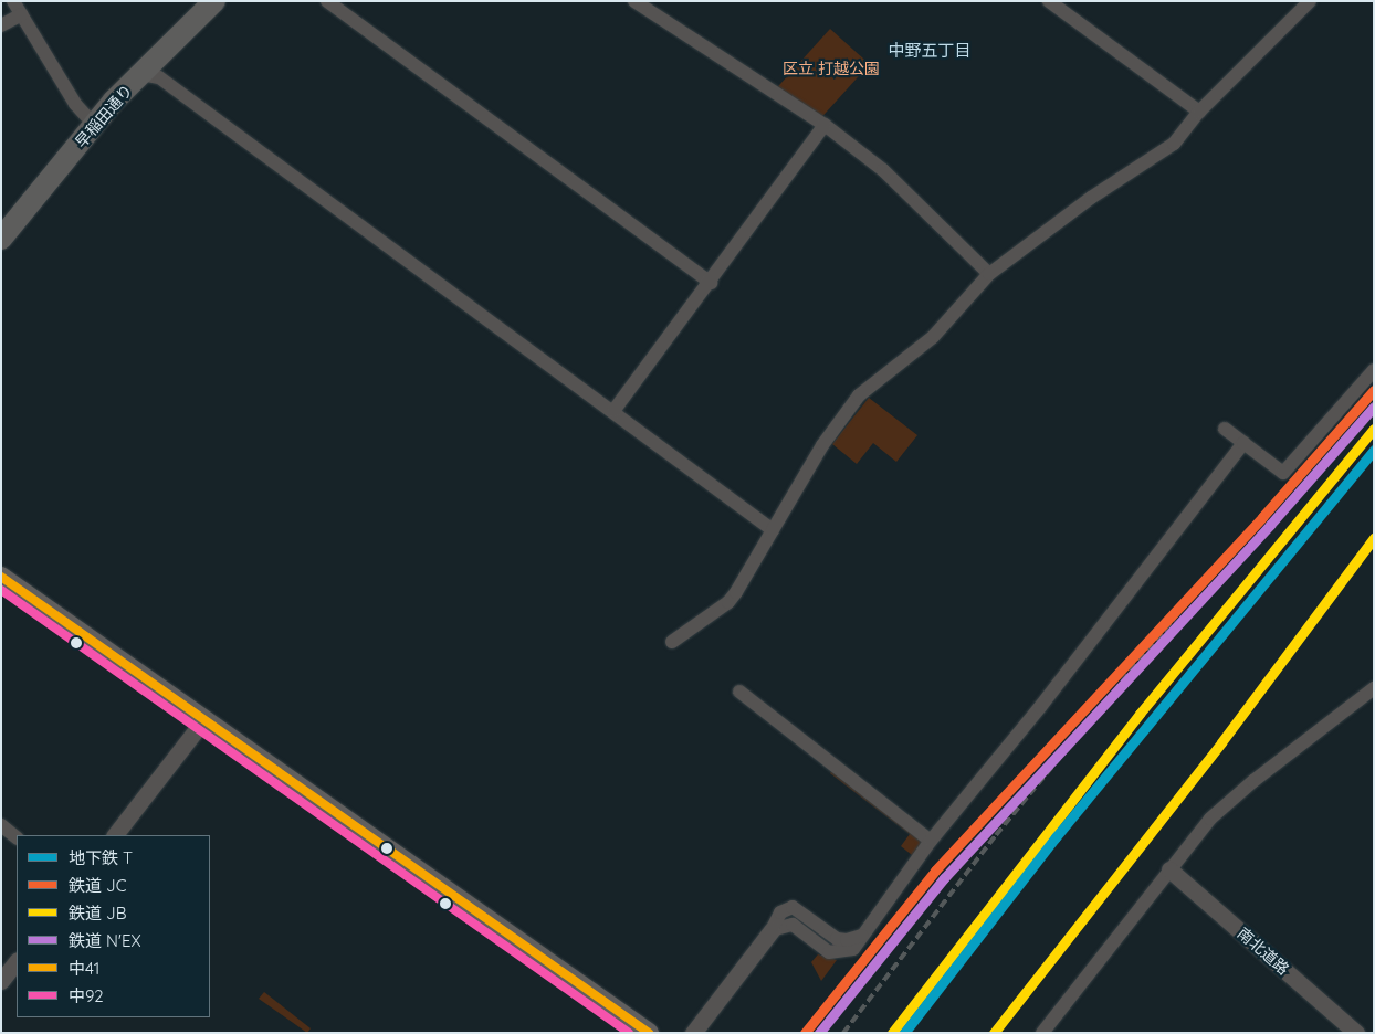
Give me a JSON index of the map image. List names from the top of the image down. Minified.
{"streets":{"main road":["早稲田通り"],"street":["南北道路"]},"districts":["中野五丁目"],"parks":["区立 打越公園"],"lines":["rail line JC","rail line N'EX","rail line JB","metro line T","transit line 中41","transit line 中92"],"legend":["地下鉄 T","鉄道 JC","鉄道 JB","鉄道 N'EX","中41","中92"]}
